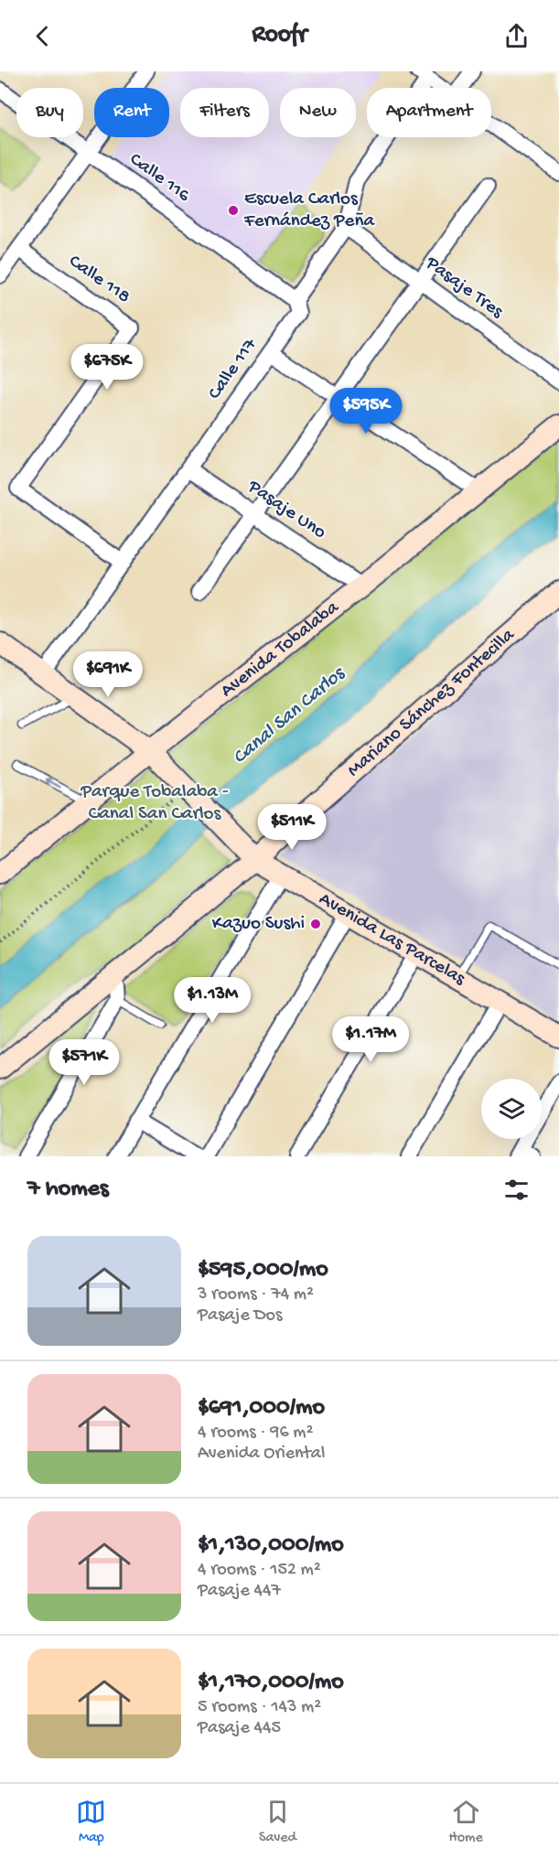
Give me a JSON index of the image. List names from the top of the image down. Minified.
{"streets":{"main road":["Avenida Tobalaba","Mariano Sánchez Fontecilla","Avenida Las Parcelas"],"street":["Calle 116","Calle 118","Pasaje Tres","Calle 117","Pasaje Uno"]},"crossings":[["Calle 116","Calle 117"],["Calle 118","Calle 117"],["Pasaje Tres","Calle 117"],["Calle 117","Pasaje Uno"],["Calle 117","Avenida Las Parcelas"],["Pasaje Uno","Avenida Tobalaba"],["Avenida Tobalaba","Avenida Las Parcelas"],["Mariano Sánchez Fontecilla","Avenida Las Parcelas"]],"water":["Canal San Carlos"],"parks":["Parque Tobalaba - Canal San Carlos"],"places":["Escuela Carlos Fernández Peña","Kazuo Sushi"],"page":{"header":"Roofr","chip":["Buy","Rent","Filters","New","Apartment"],"price":["$675K","$595K","$691K","$511K","$1.13M","$1.17M","$571K"],"heading":"7 homes","list":[{"name":"$595,000/mo","note":"3 rooms · 74 m² · Pasaje Dos"},{"name":"$691,000/mo","note":"4 rooms · 96 m² · Avenida Oriental"},{"name":"$1,130,000/mo","note":"4 rooms · 152 m² · Pasaje 447"},{"name":"$1,170,000/mo","note":"5 rooms · 143 m² · Pasaje 445"}],"tabs":["Map","Saved","Home"]}}
